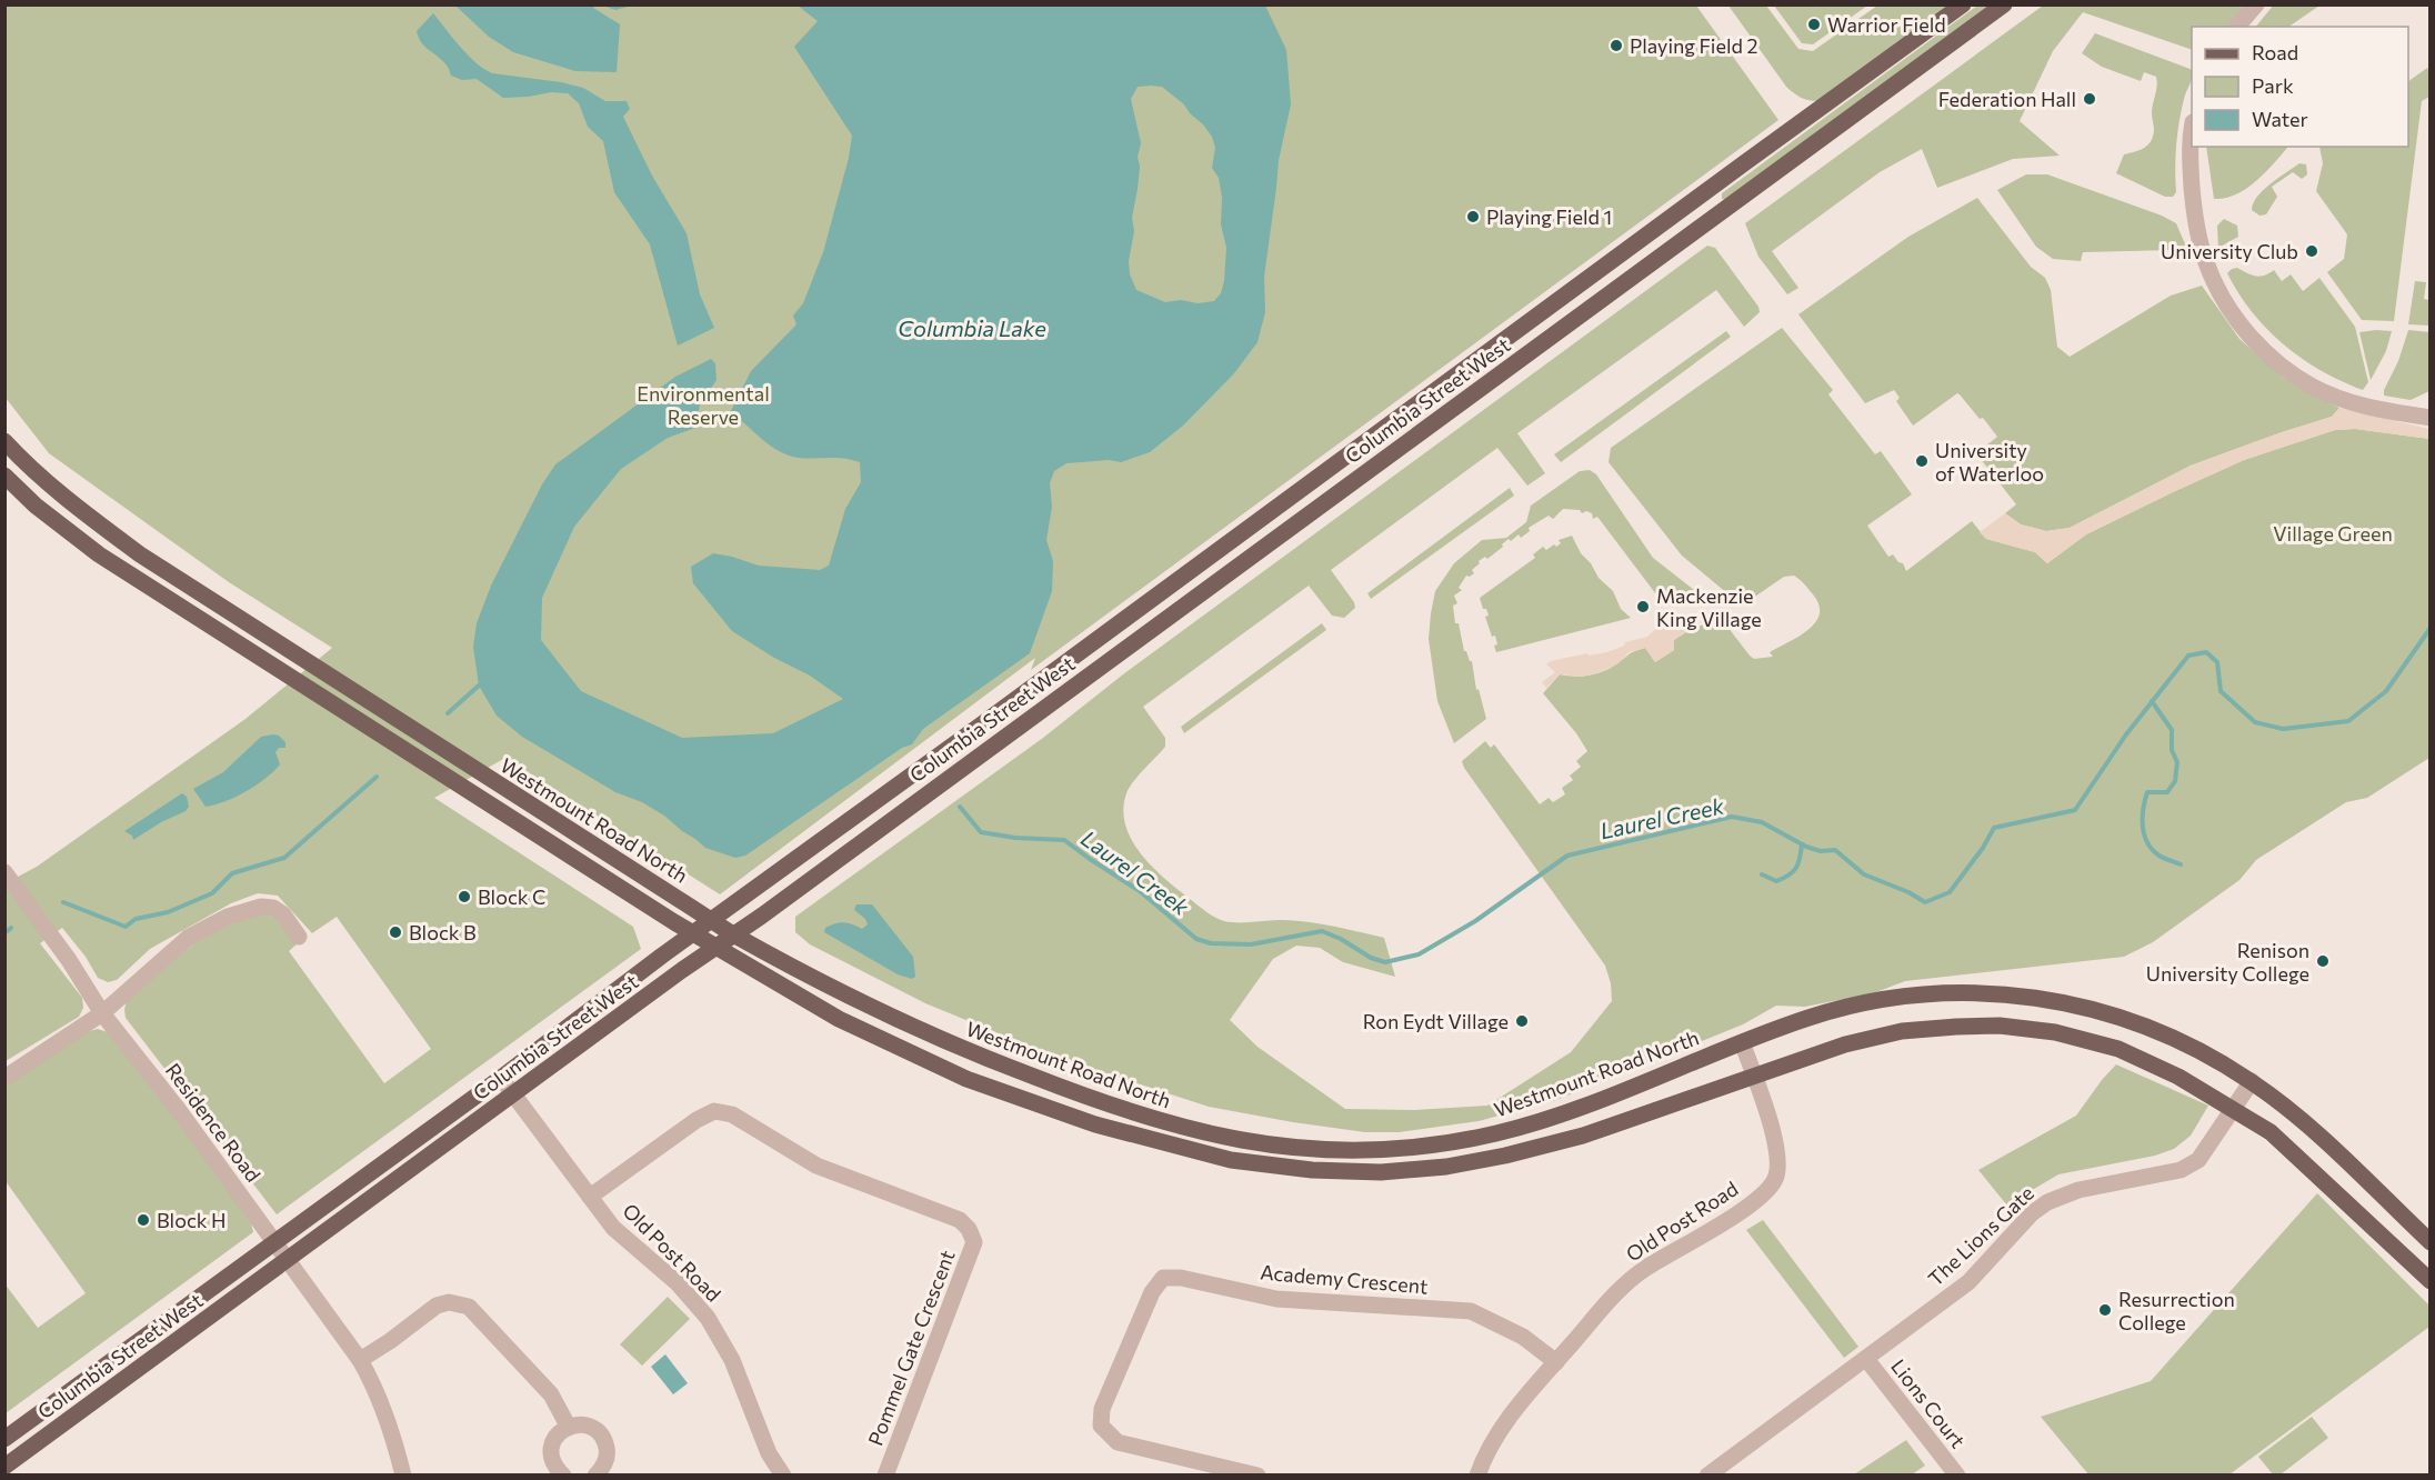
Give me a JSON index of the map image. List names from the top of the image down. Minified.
{"streets":{"main road":["Columbia Street West","Westmount Road North"],"street":["Residence Road","Old Post Road","The Lions Gate","Academy Crescent","Pommel Gate Crescent","Lions Court"]},"crossings":[["Columbia Street West","Westmount Road North"],["Columbia Street West","Residence Road"],["Columbia Street West","Old Post Road"],["Westmount Road North","Old Post Road"],["Westmount Road North","The Lions Gate"],["Old Post Road","Academy Crescent"],["Old Post Road","Pommel Gate Crescent"],["The Lions Gate","Lions Court"]],"water":["Columbia Lake","Laurel Creek"],"parks":["Environmental Reserve","Village Green"],"places":["Warrior Field","Playing Field 2","Federation Hall","Playing Field 1","University Club","University of Waterloo","Mackenzie King Village","Block C","Block B","Renison University College","Ron Eydt Village","Block H","Resurrection College"],"legend":["Road","Park","Water"]}
